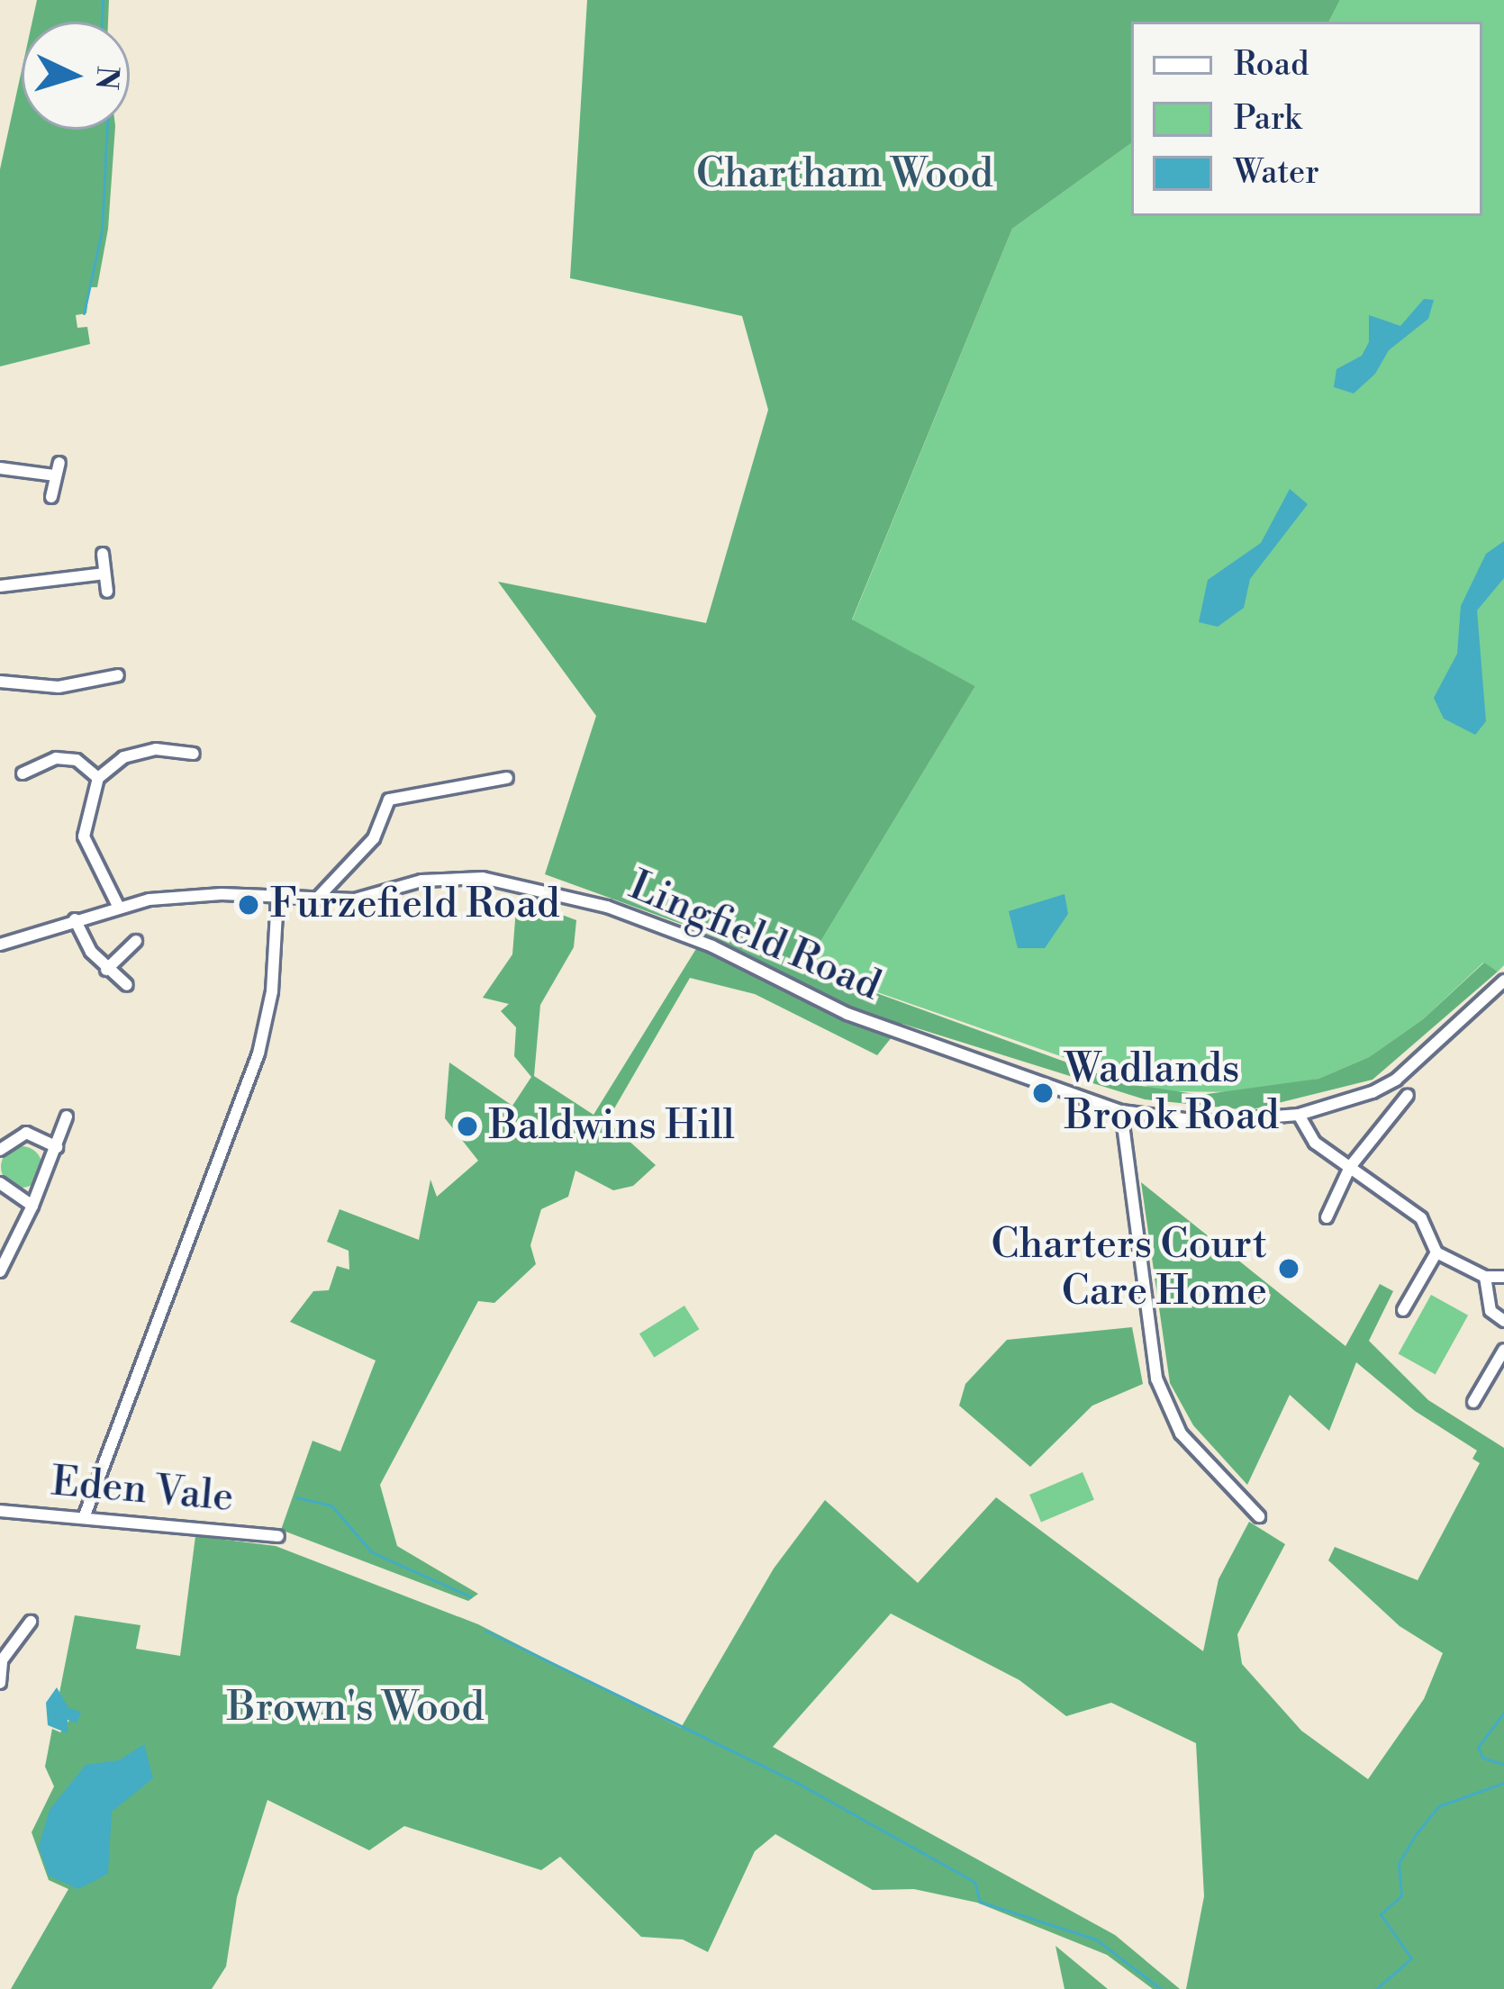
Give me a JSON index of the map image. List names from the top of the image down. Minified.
{"streets":{"street":["Lingfield Road","Eden Vale"]},"parks":["Chartham Wood","Brown's Wood"],"places":["Furzefield Road","Wadlands Brook Road","Baldwins Hill","Charters Court Care Home"],"legend":["Road","Park","Water"],"north":"right"}
